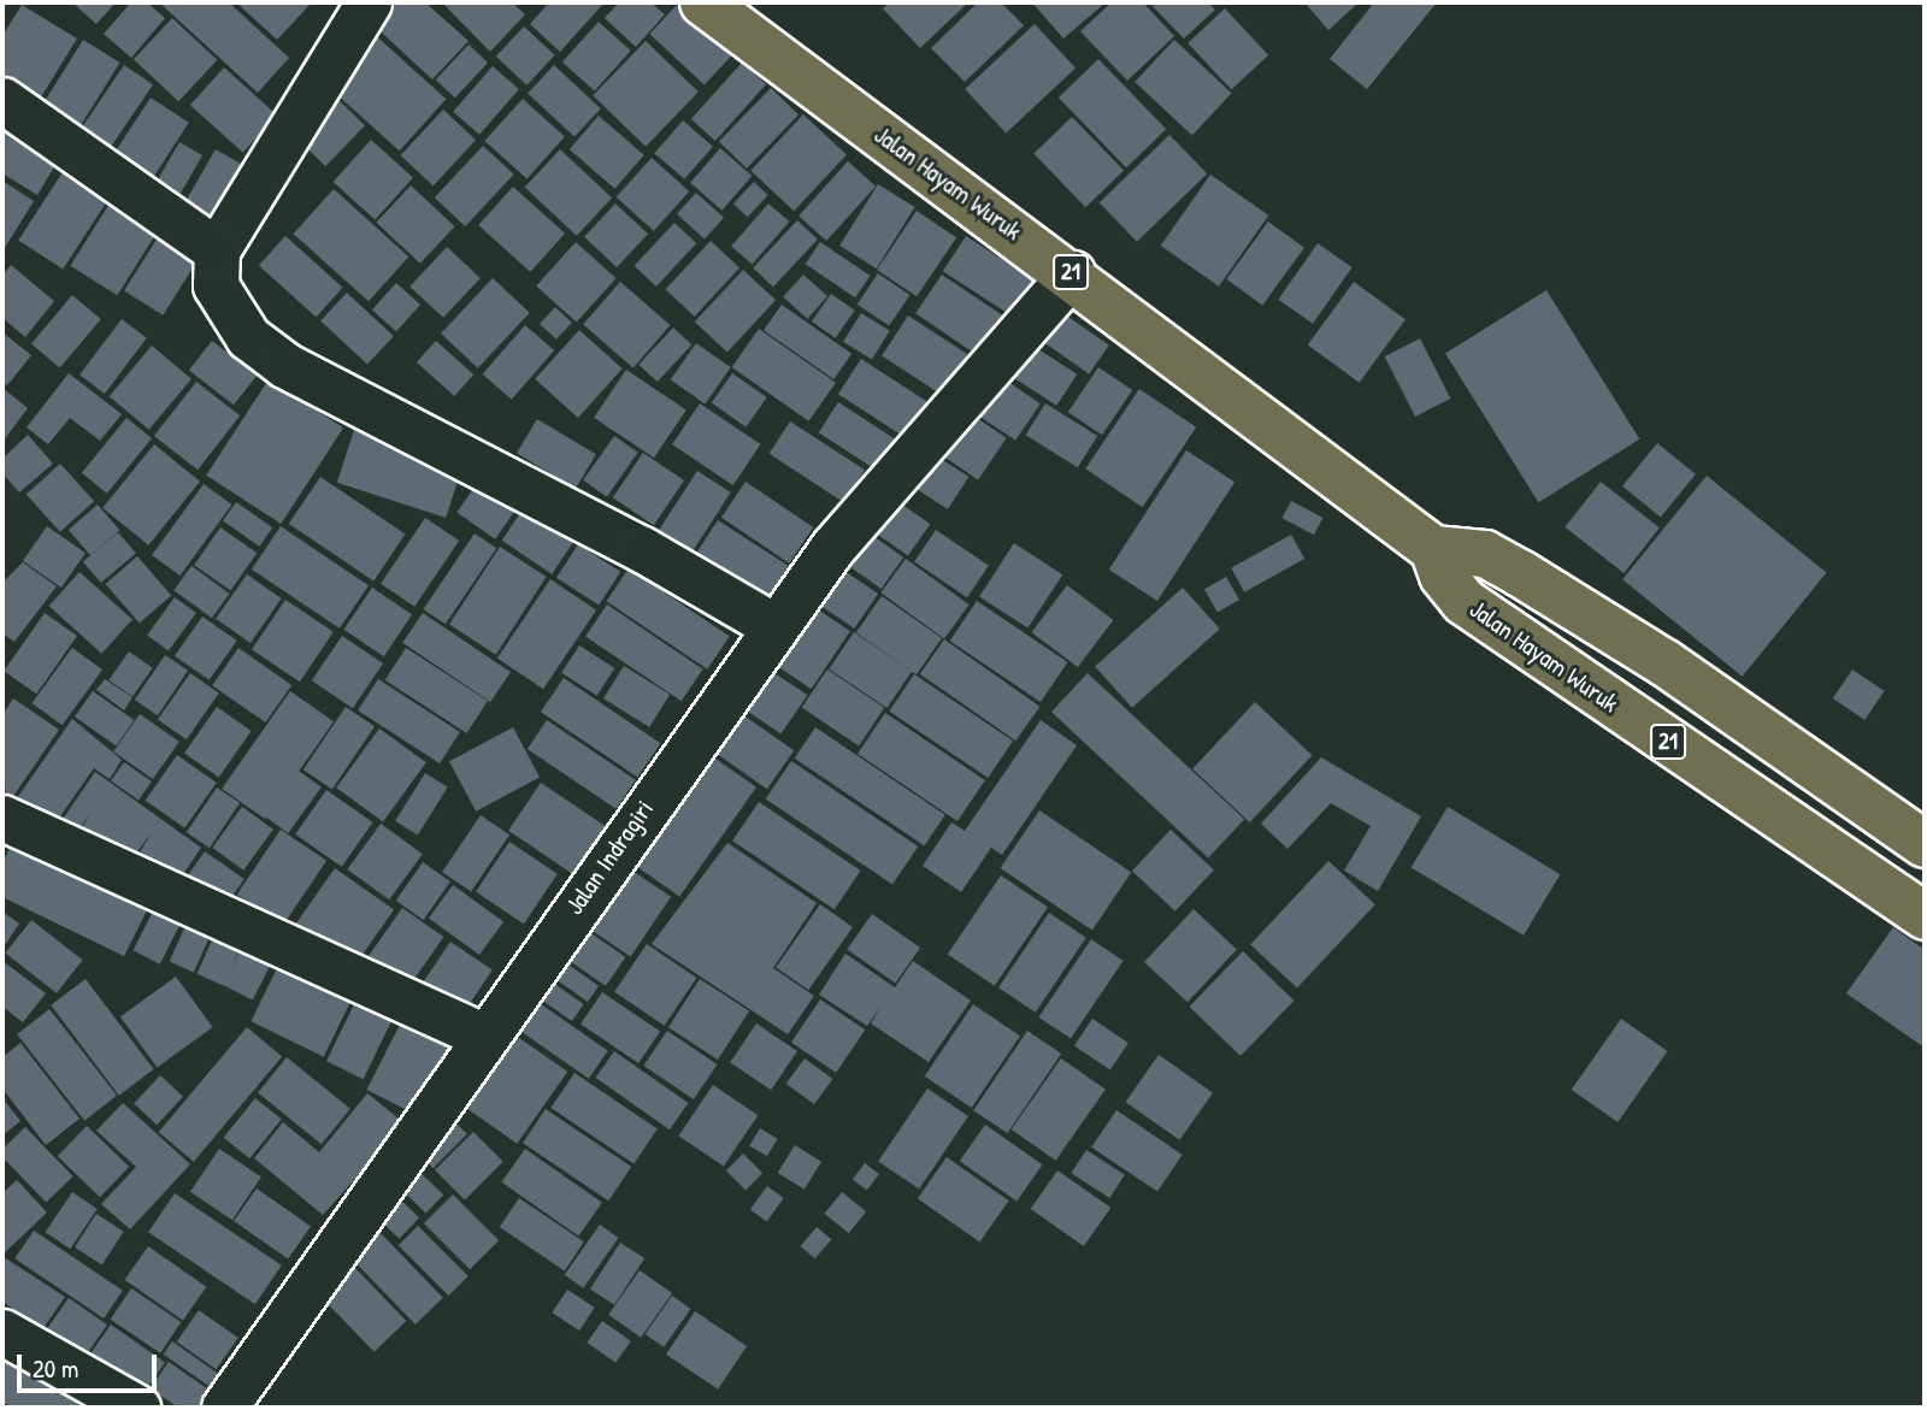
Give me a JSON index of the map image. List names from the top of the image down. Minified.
{"streets":{"highway":["Jalan Hayam Wuruk","21"],"street":["Jalan Indragiri"]},"crossings":[["Jalan Hayam Wuruk","Jalan Indragiri"]],"scale_bar":"20 m"}
